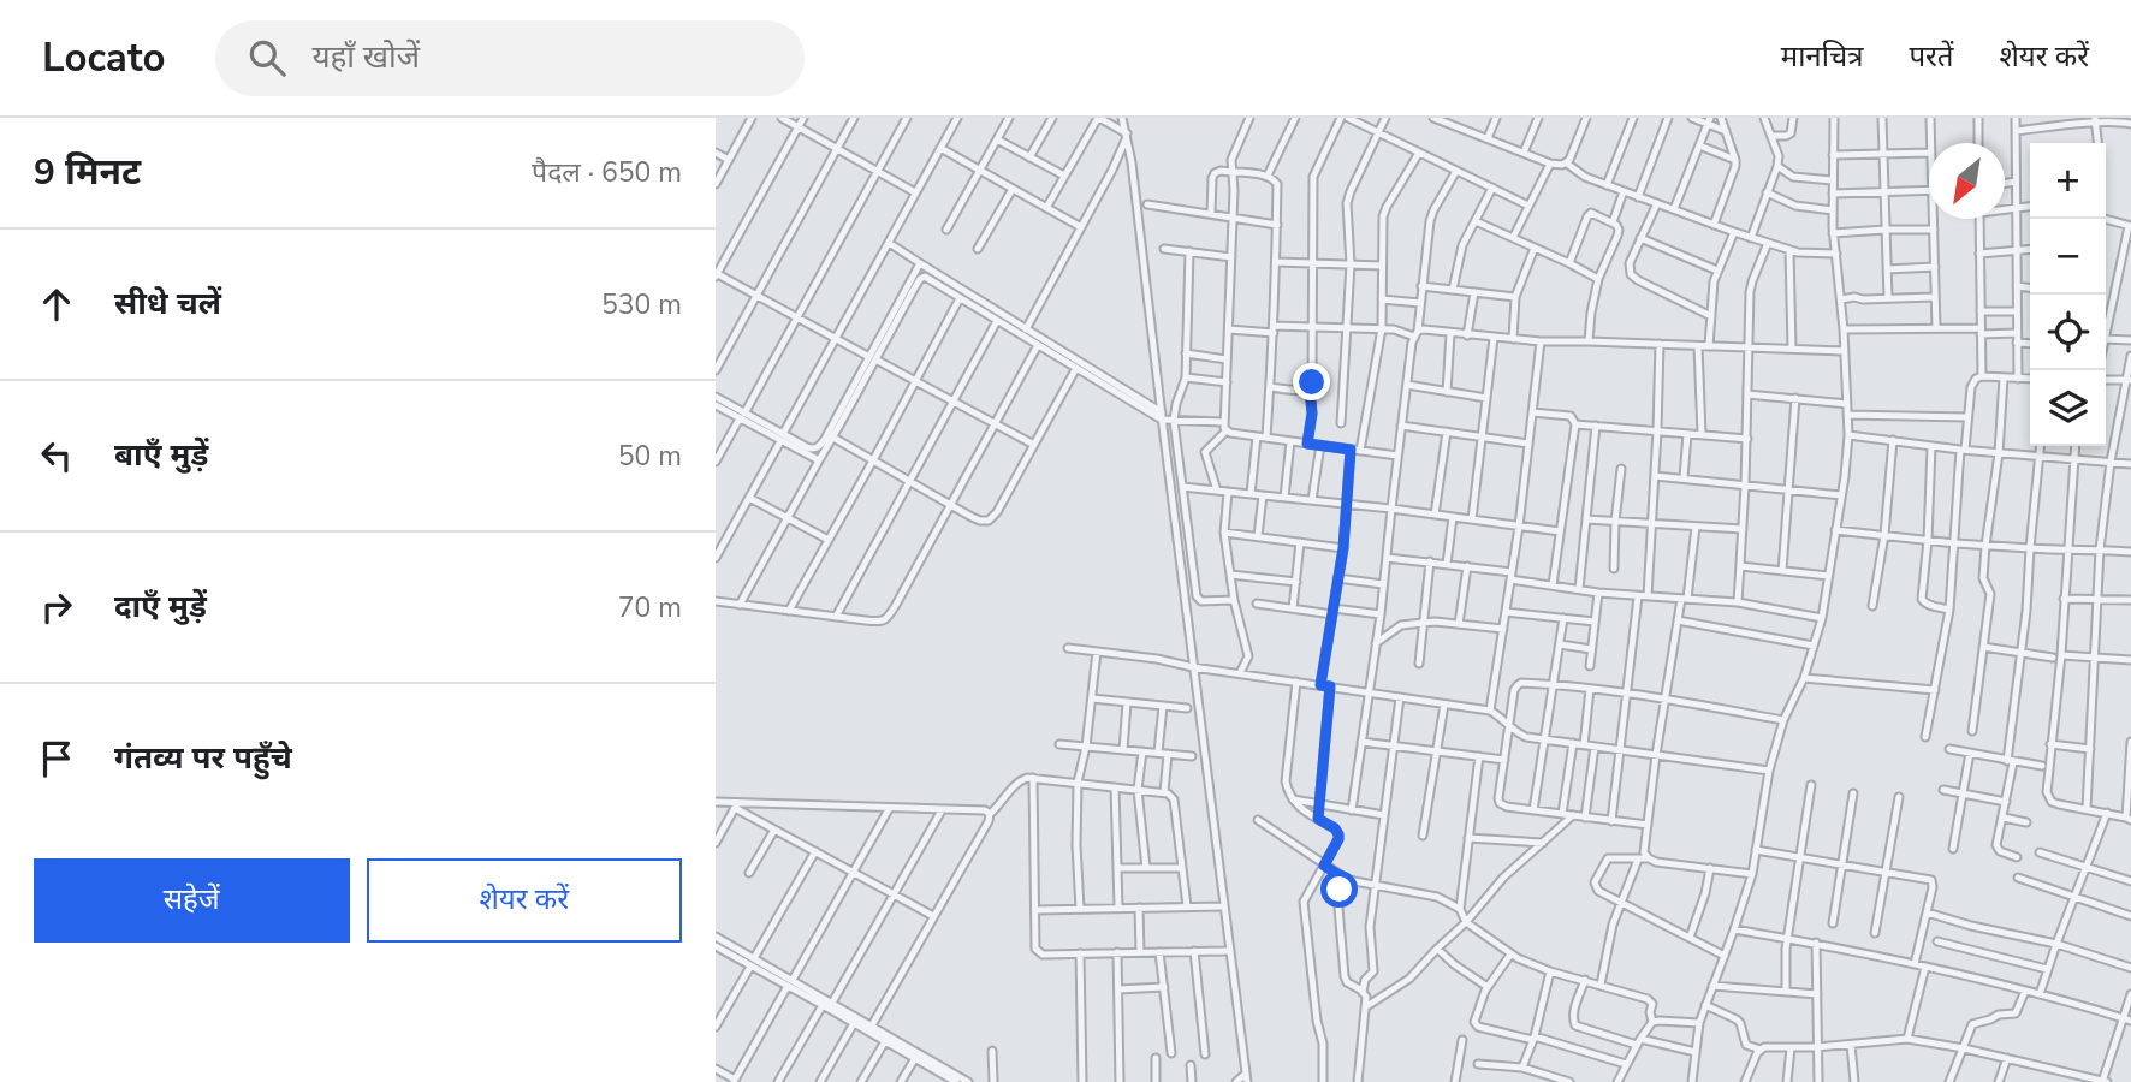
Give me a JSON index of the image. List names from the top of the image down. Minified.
{"north":"bottom left","page":{"header":"Locato","search":"यहाँ खोजें","nav":["मानचित्र","परतें","शेयर करें"],"heading":["9 मिनट","पैदल · 650 m"],"map_buttons":["+","−"],"list":[["सीधे चलें","530 m"],["बाएँ मुड़ें","50 m"],["दाएँ मुड़ें","70 m"],"गंतव्य पर पहुँचे"],"buttons":["सहेजें","शेयर करें"]}}
